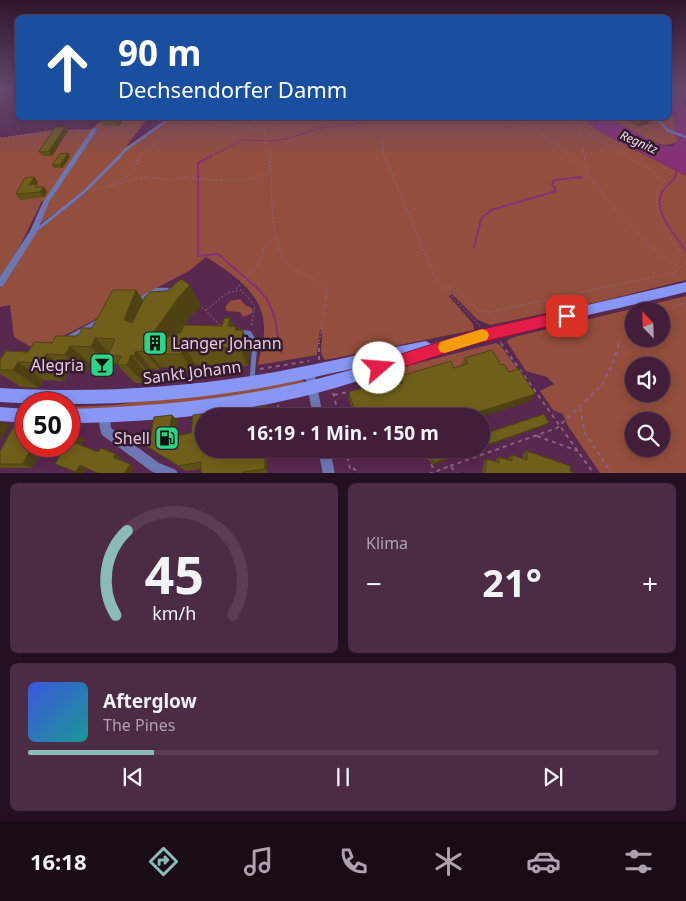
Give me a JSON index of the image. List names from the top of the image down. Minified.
{"streets":{"main road":["Sankt Johann"]},"water":["Regnitz"],"places":{"building":["Langer Johann"],"bar":["Alegria"],"fuel station":["Shell"]},"north":"top left","page":{"turn":["90 m","Dechsendorfer Damm"],"limit":"50","trip":"16:19 · 1 Min. · 150 m","tile":"Klima","heat":["−","21°","+"],"song":["Afterglow","The Pines"],"tabs":"16:18","gauge":["45","km/h"]}}
